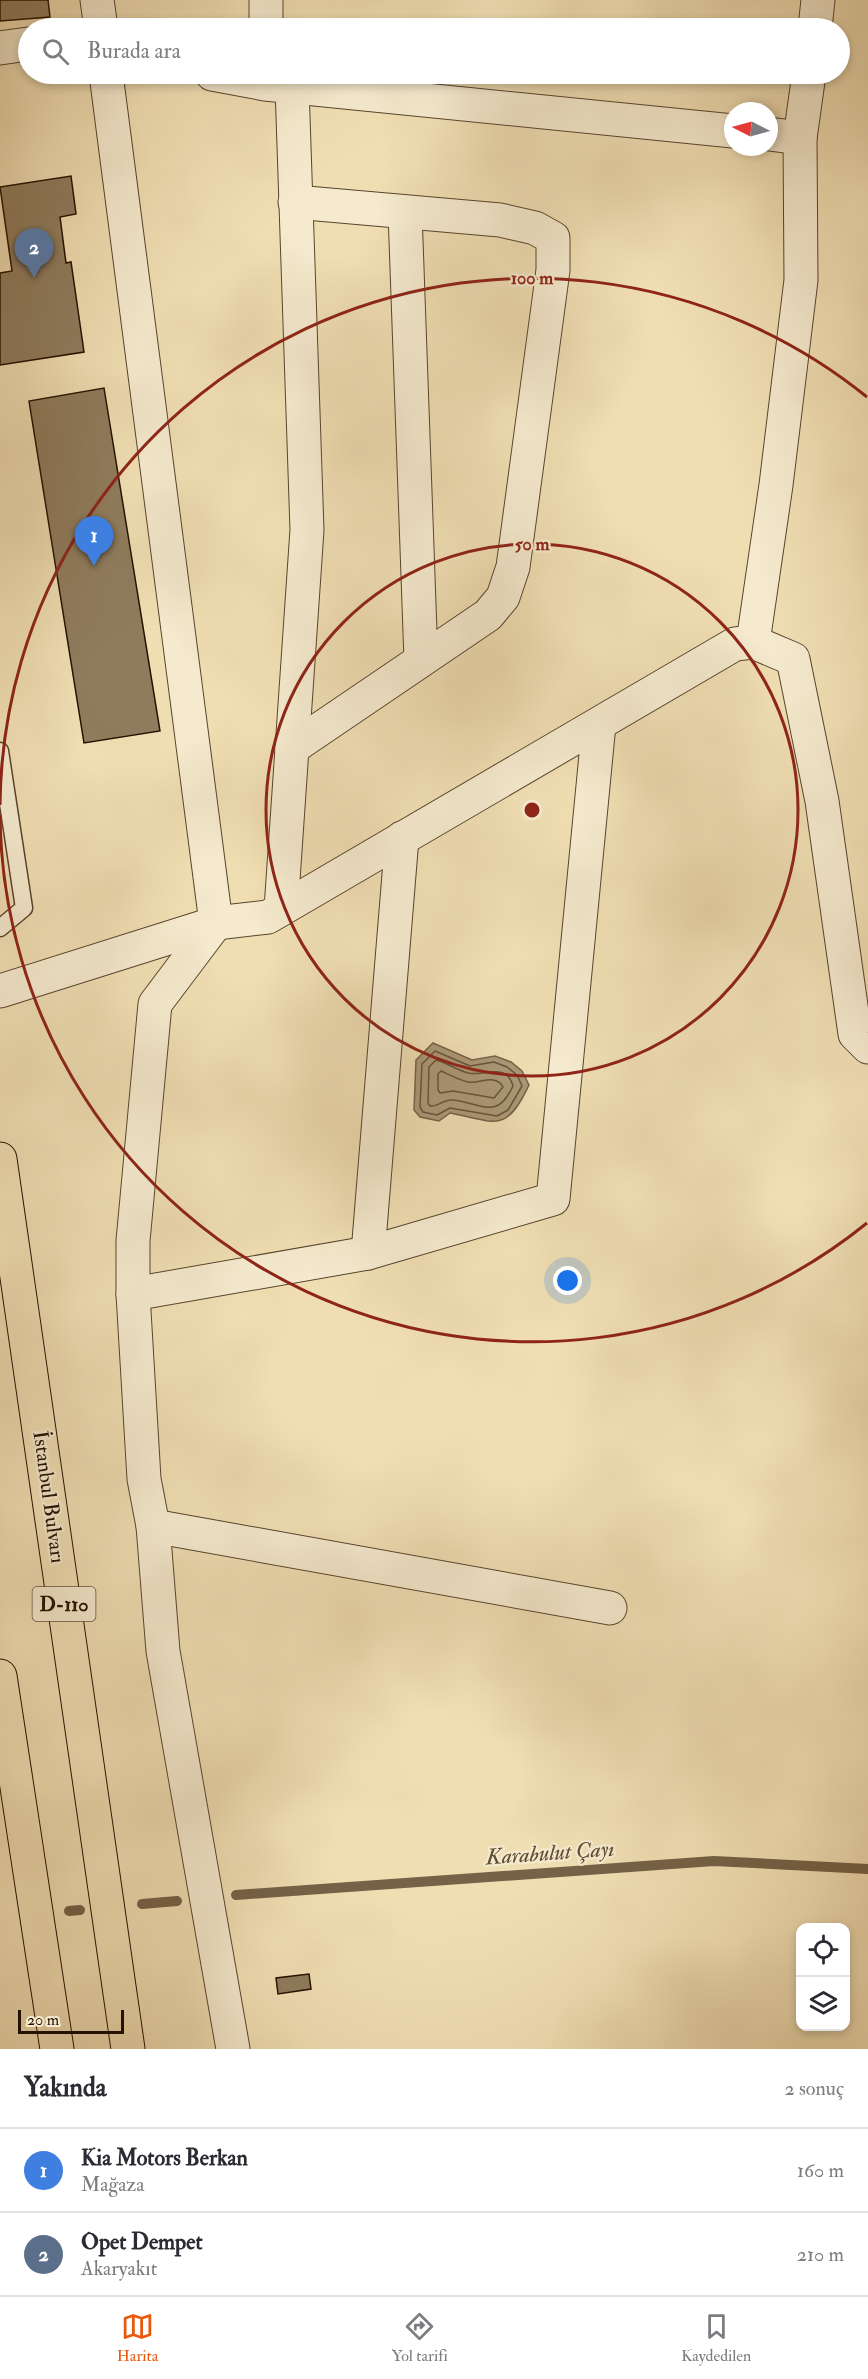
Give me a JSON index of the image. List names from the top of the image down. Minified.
{"streets":{"highway":["İstanbul Bulvarı","D-110"]},"water":["Karabulut Çayı"],"scale_bar":"20 m","north":"left","page":{"search":"Burada ara","pins":["2","1"],"scale":"20 m","heading":["Yakında","2 sonuç"],"list":[{"mark":"1","name":"Kia Motors Berkan","note":"Mağaza","value":"160 m"},{"mark":"2","name":"Opet Dempet","note":"Akaryakıt","value":"210 m"}],"nav":["Harita","Yol tarifi","Kaydedilen"]},"rings":["100 m","50 m"]}
